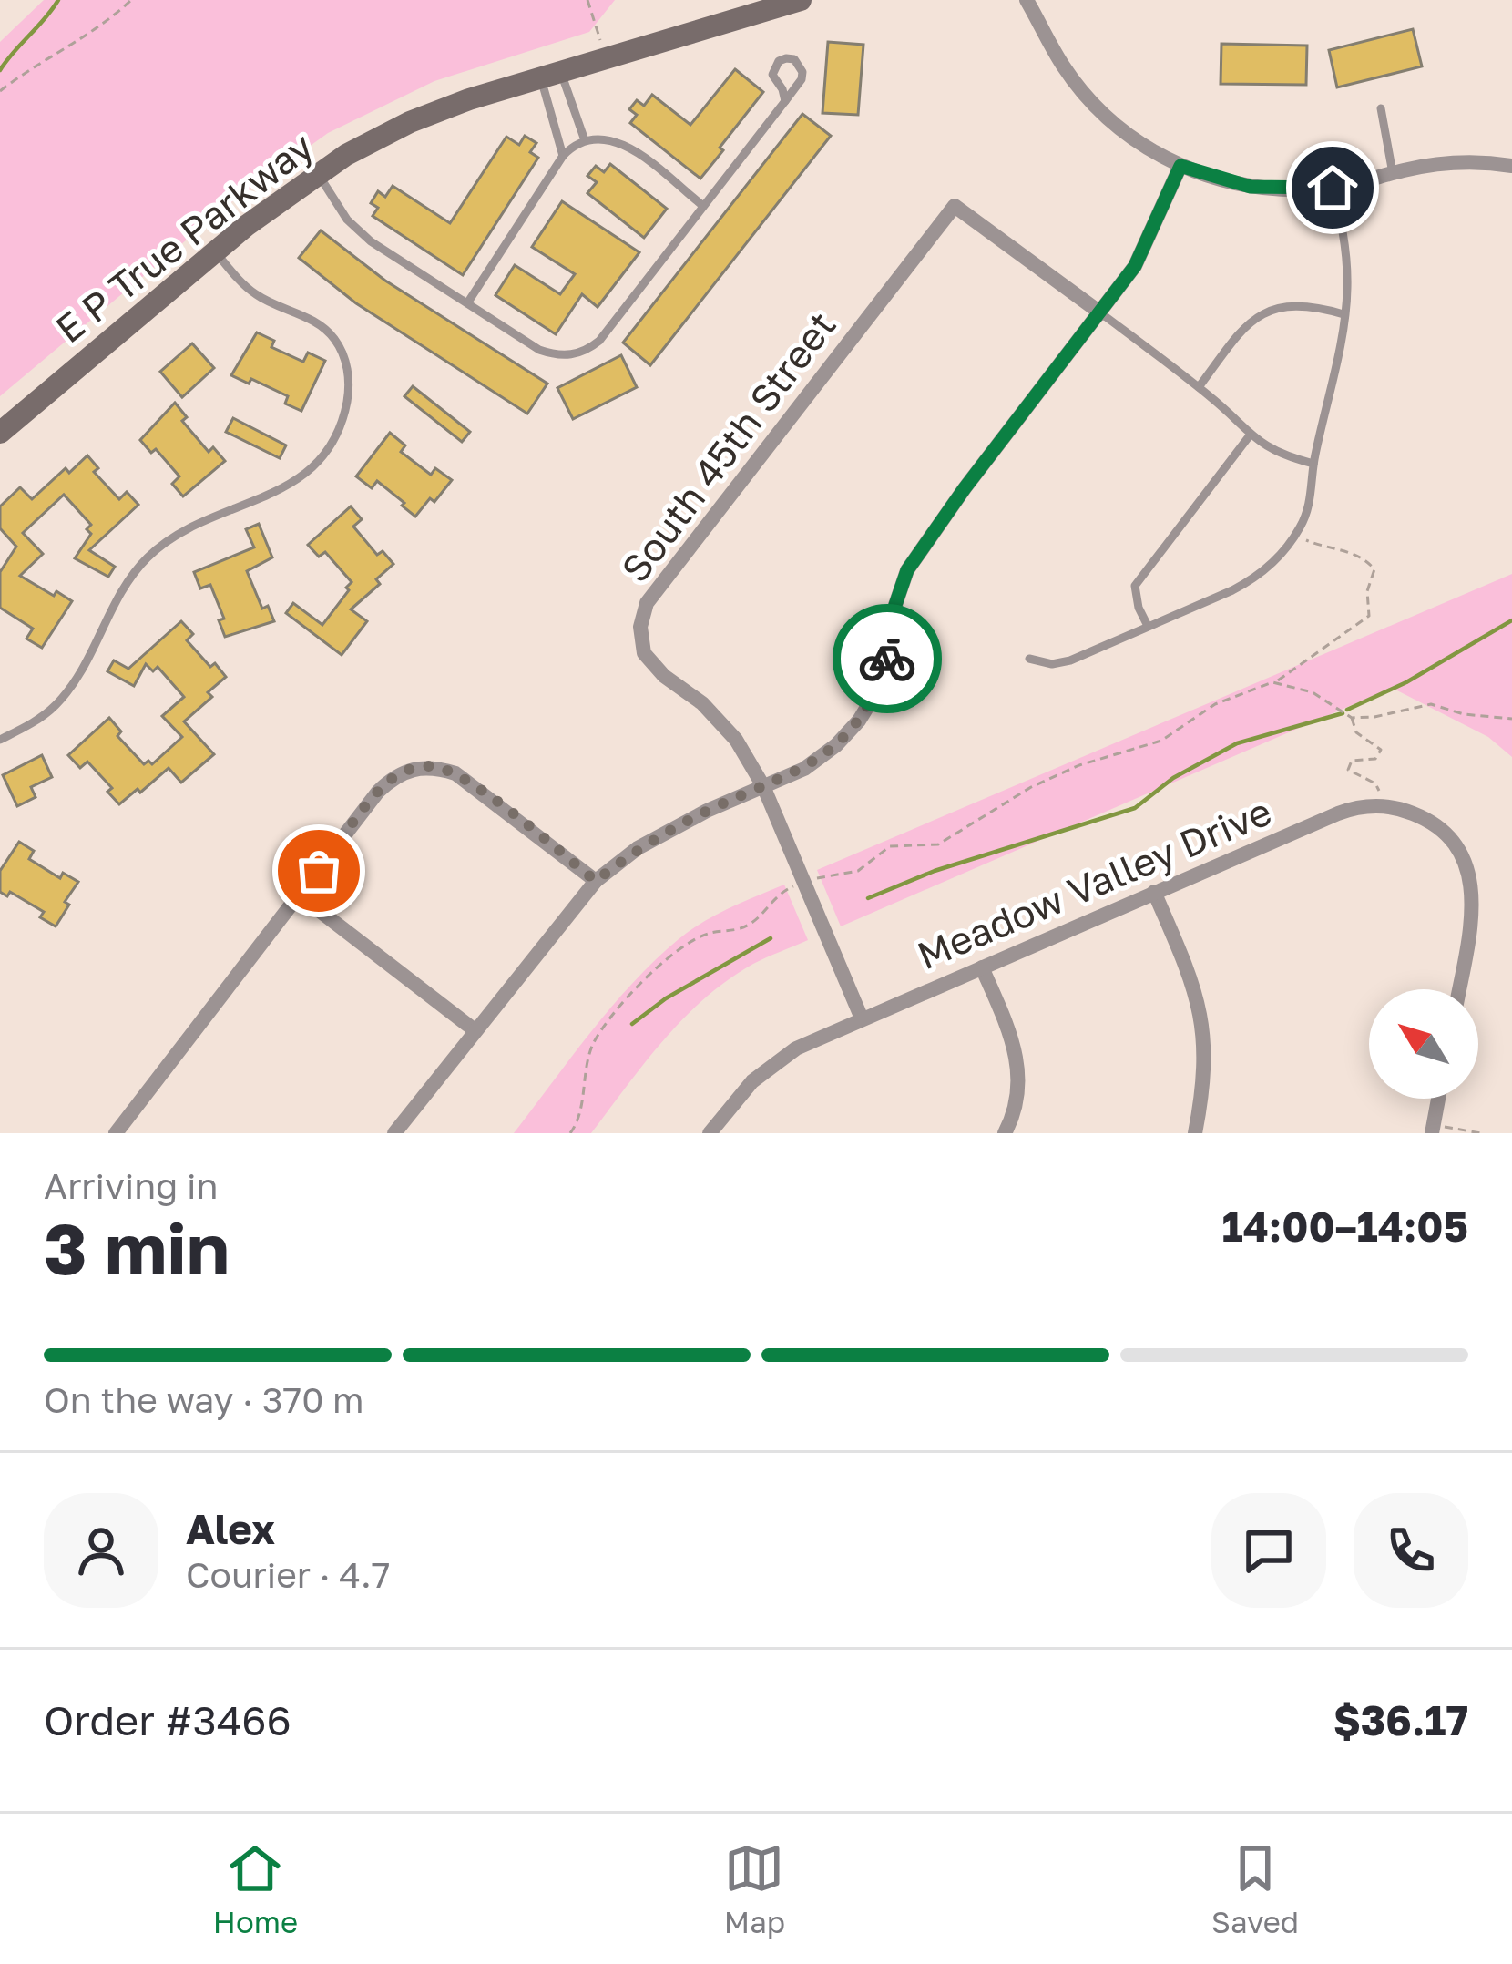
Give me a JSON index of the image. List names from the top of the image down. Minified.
{"streets":{"main road":["E P True Parkway"],"street":["South 45th Street","Meadow Valley Drive"]},"crossings":[["South 45th Street","Meadow Valley Drive"]],"north":"top left","page":{"heading":["3 min","Arriving in","14:00–14:05"],"panel":["Alex","Courier · 4.7","Order #3466","$36.17"],"bar":"On the way · 370 m","tabs":["Home","Map","Saved"]}}
